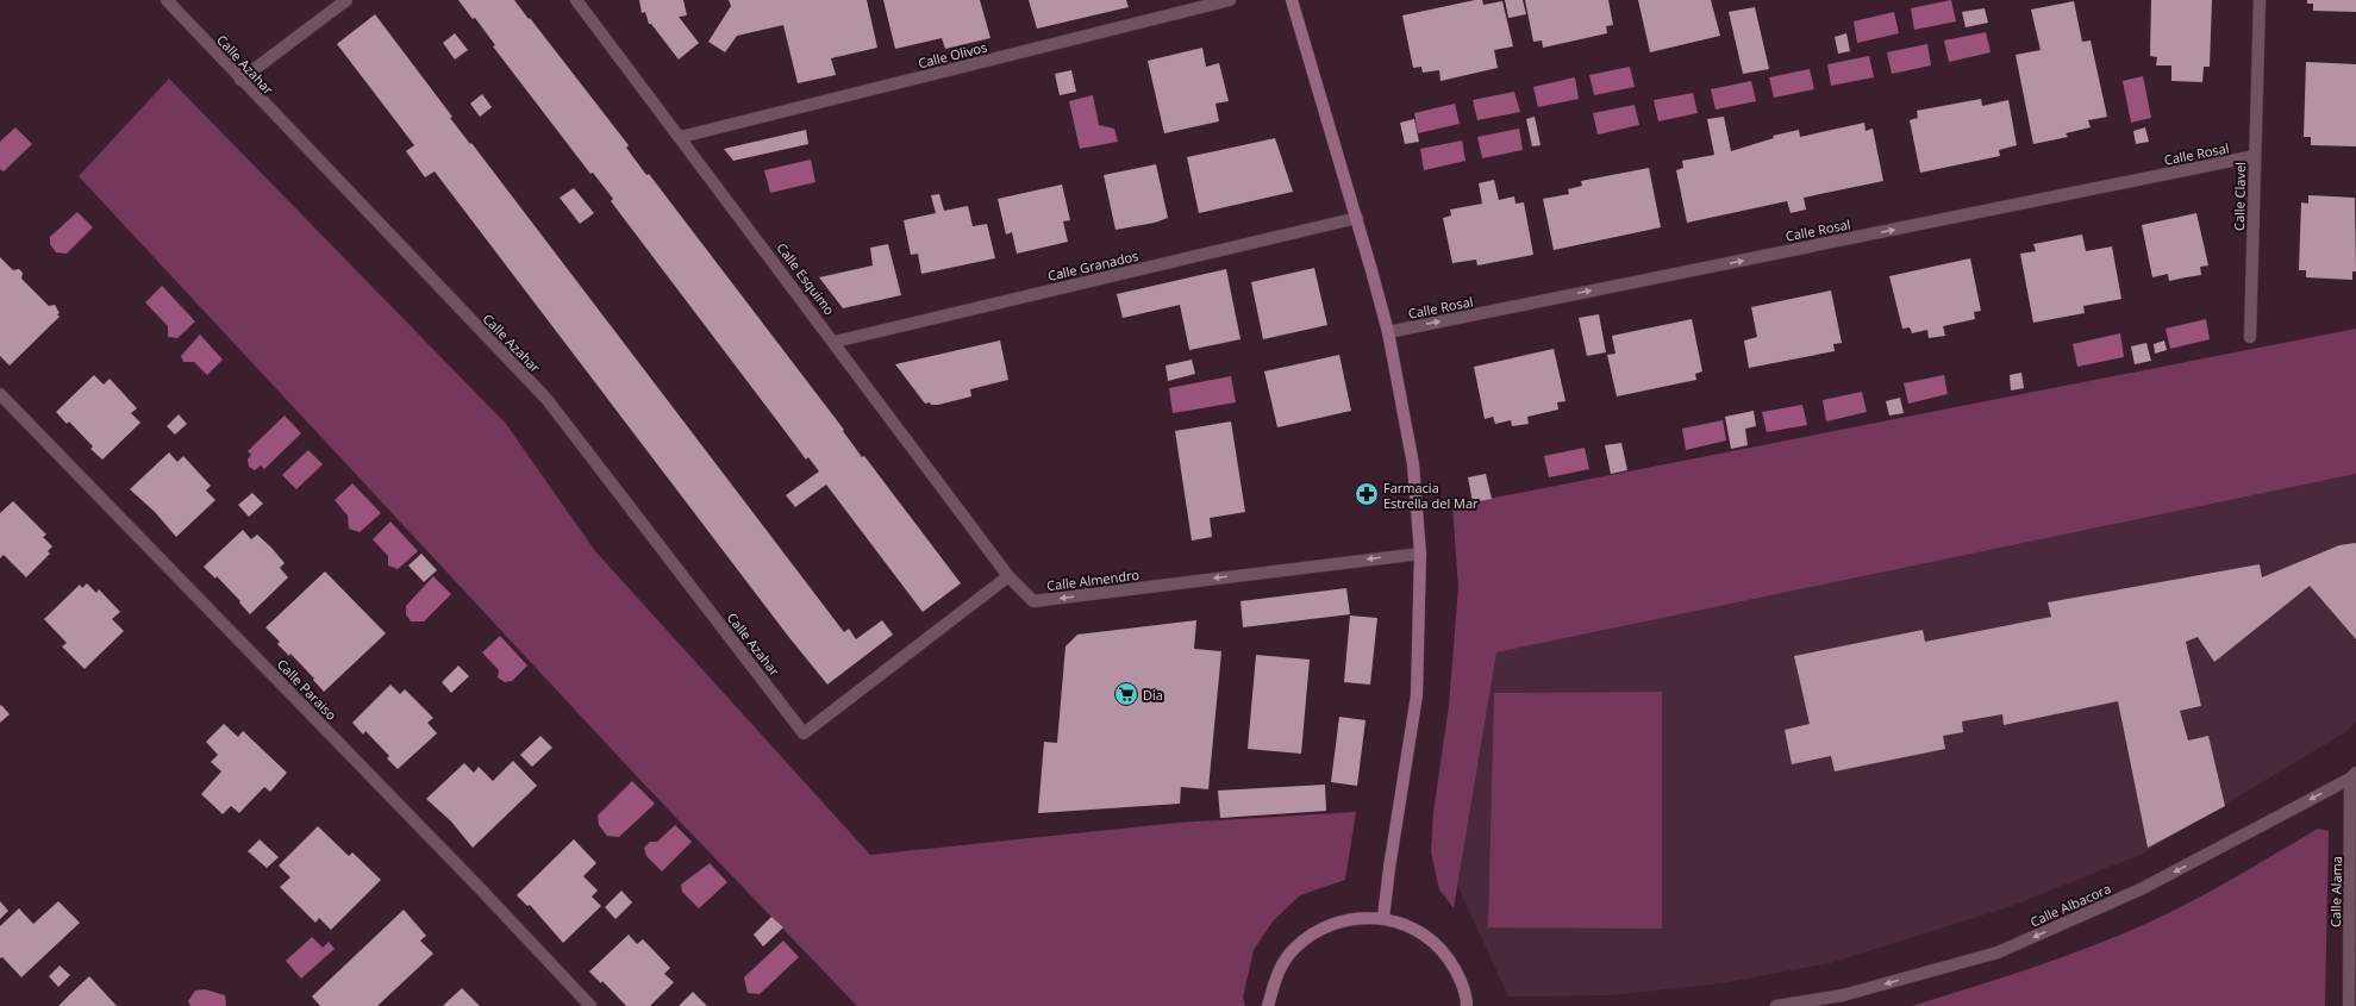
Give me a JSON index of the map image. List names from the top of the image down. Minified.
{"streets":{"street":["Calle Olivos","Calle Azahar","Calle Rosal","Calle Clavel","Calle Granados","Calle Esquimo","Calle Almendro","Calle Paraiso","Calle Alama","Calle Albacora"]},"crossings":[["Calle Olivos","Calle Esquimo"],["Calle Azahar","Calle Esquimo"],["Calle Azahar","Calle Almendro"],["Calle Rosal","Calle Clavel"],["Calle Granados","Calle Esquimo"],["Calle Esquimo","Calle Almendro"],["Calle Alama","Calle Albacora"]],"one_way":["Calle Rosal","Calle Almendro","Calle Albacora"],"places":{"pharmacy":["Farmacia Estrella del Mar"],"supermarket":["Dia"]}}
